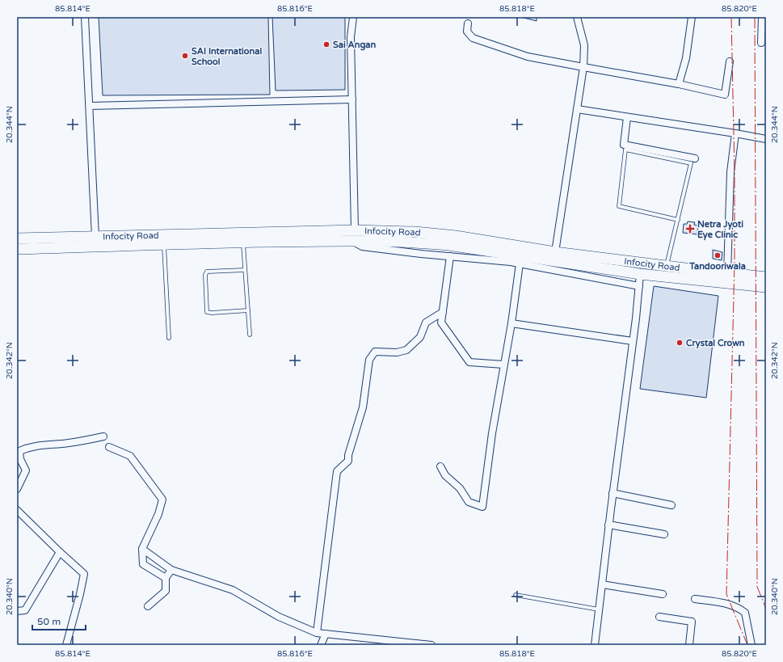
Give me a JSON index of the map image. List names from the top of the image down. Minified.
{"streets":{"main road":["Infocity Road"]},"places":{"other":["Sai Angan","SAI International School","Tandooriwala","Crystal Crown"],"health":["Netra Jyoti Eye Clinic"]},"scale_bar":"50 m","coordinates":["85.814°E","85.816°E","85.818°E","85.820°E","20.344°N","20.342°N","20.340°N"]}
